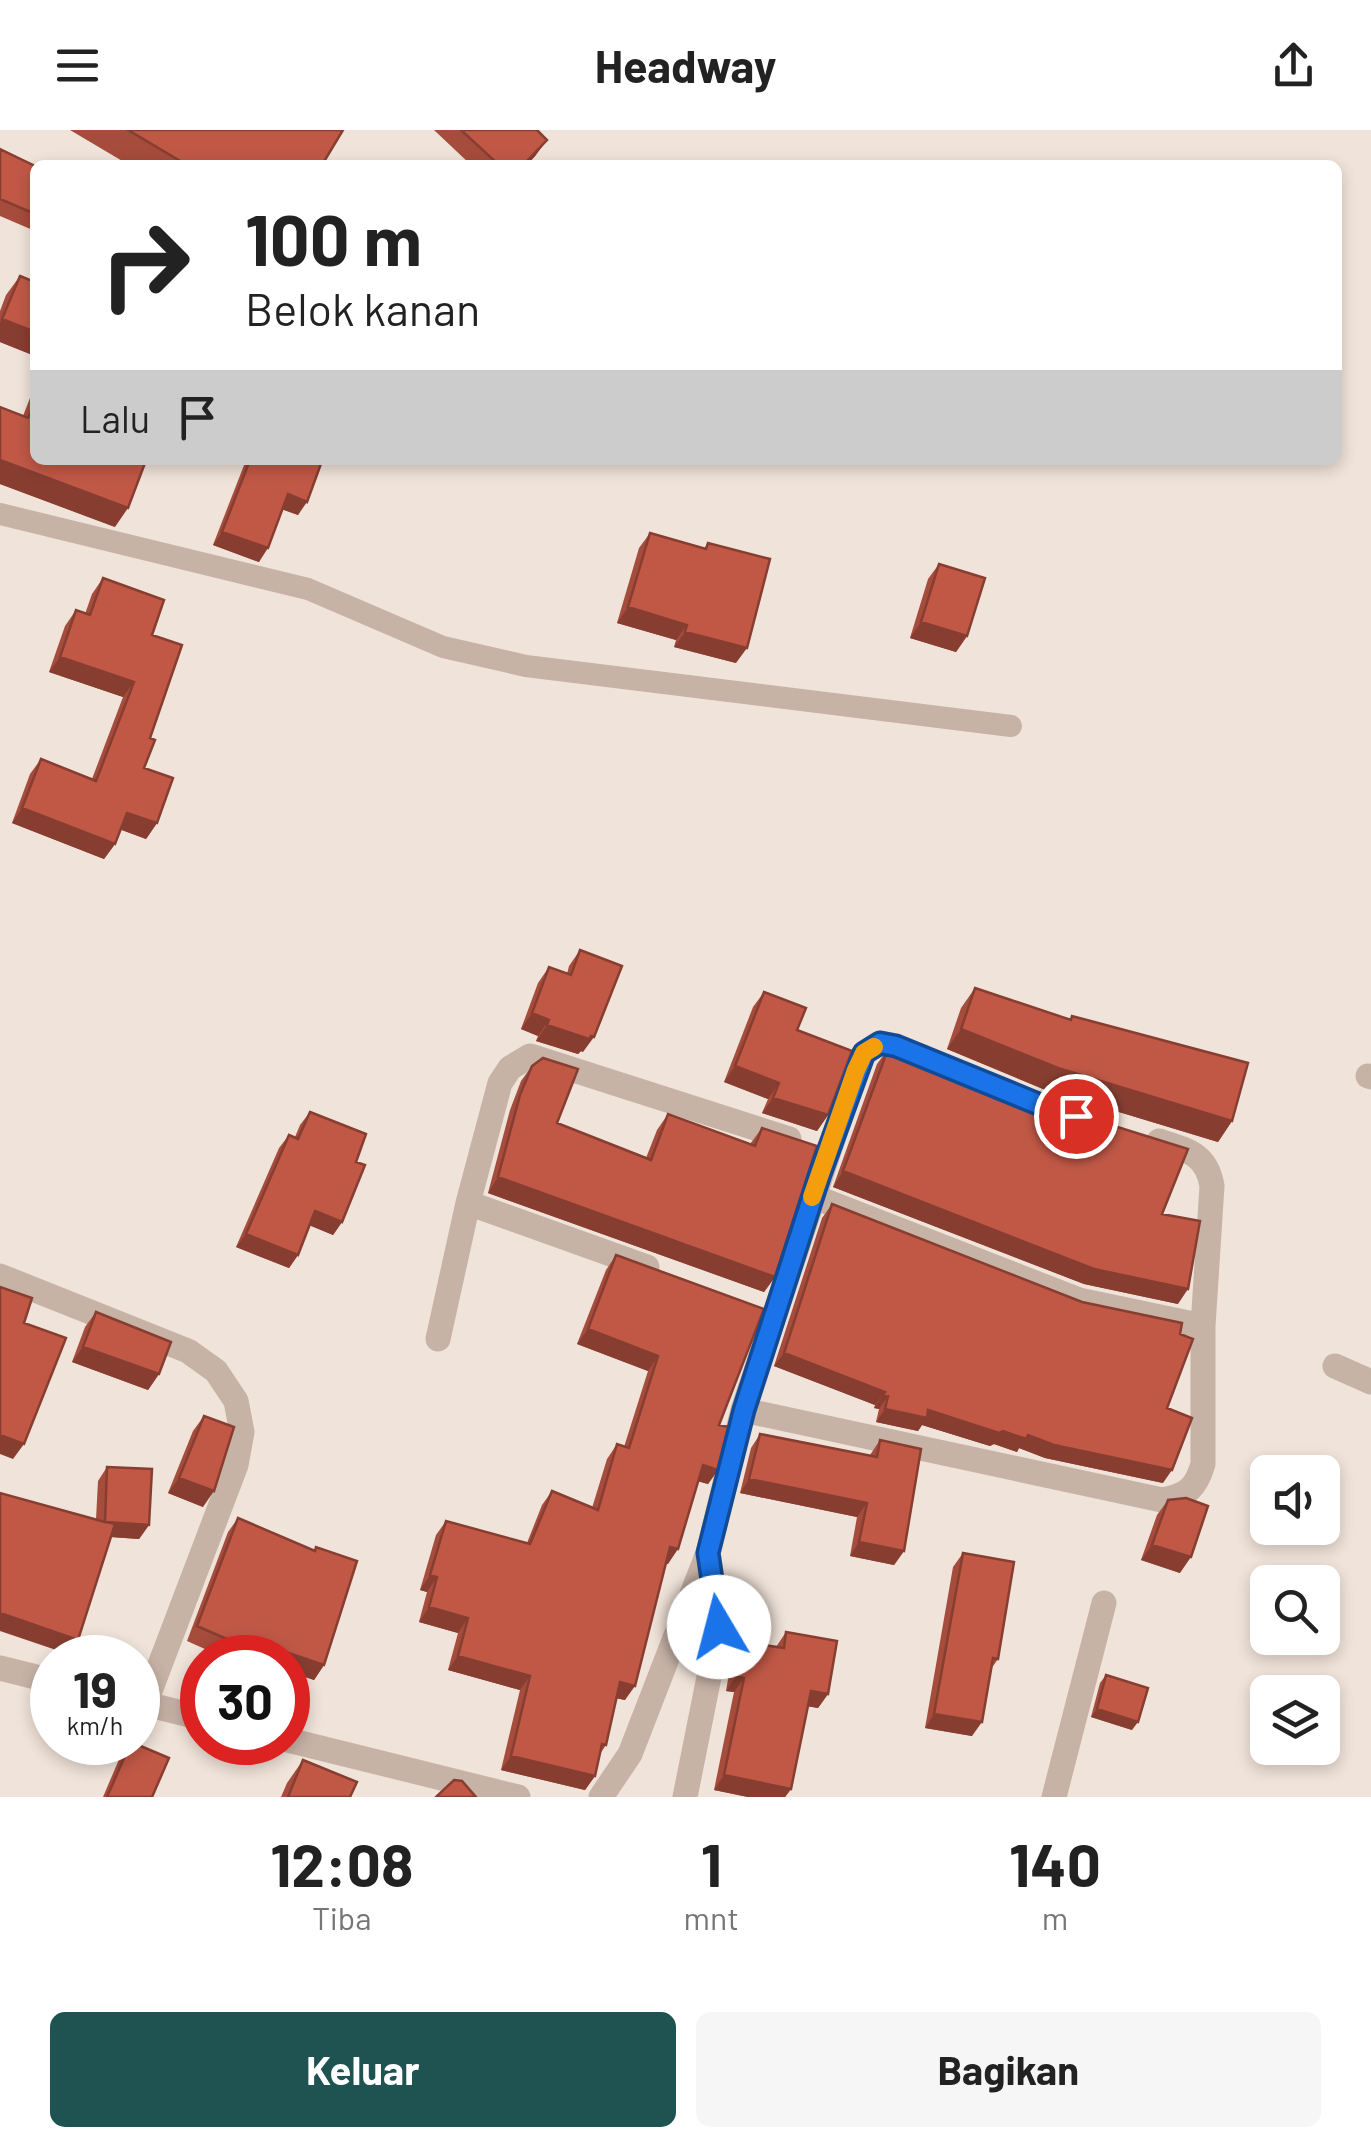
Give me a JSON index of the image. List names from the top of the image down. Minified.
{"page":{"header":"Headway","turn":["100 m","Belok kanan"],"then":"Lalu","speed":"19 km/h","limit":"30","eta":["12:08","Tiba","1","mnt","140","m"],"buttons":["Keluar","Bagikan"]}}
